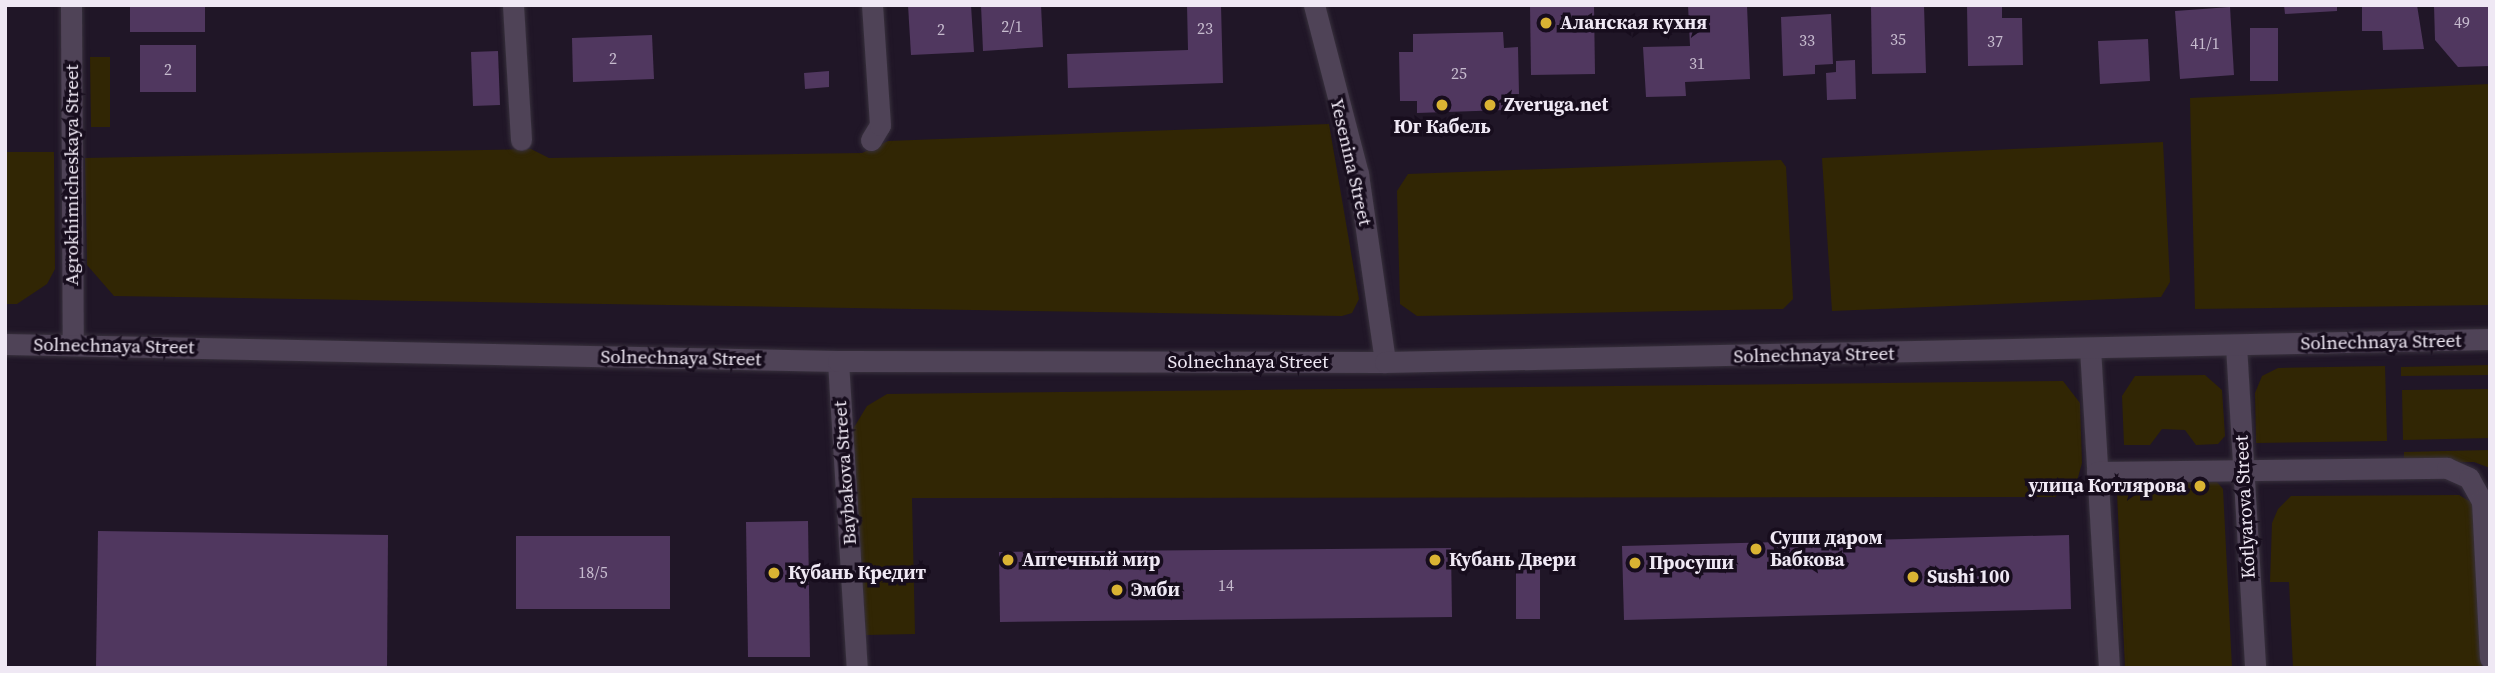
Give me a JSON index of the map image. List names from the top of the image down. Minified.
{"streets":{"street":["Yesenina Street","Agrokhimicheskaya Street","Solnechnaya Street","Baybakova Street","Kotlyarova Street"]},"crossings":[["Yesenina Street","Solnechnaya Street"],["Agrokhimicheskaya Street","Solnechnaya Street"],["Solnechnaya Street","Baybakova Street"],["Solnechnaya Street","Kotlyarova Street"]],"places":["Аланская кухня","Юг Кабель","Zveruga.net","улица Котлярова","Суши даром Бабкова","Аптечный мир","Кубань Двери","Просуши","Кубань Кредит","Sushi 100","Эмби"],"house_numbers":["49","2/1","23","2","35","33","37","41/1","2","31","2","25","18/5","14"]}
